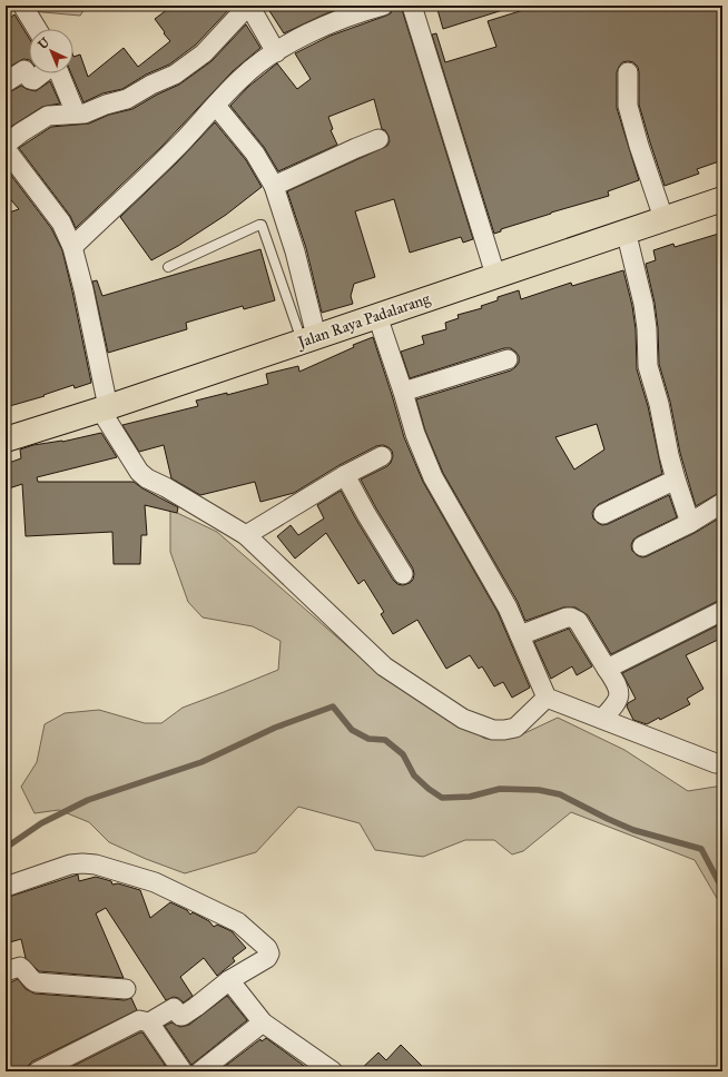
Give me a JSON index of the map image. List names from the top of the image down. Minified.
{"streets":{"highway":["Jalan Raya Padalarang"]},"north":"top left"}
